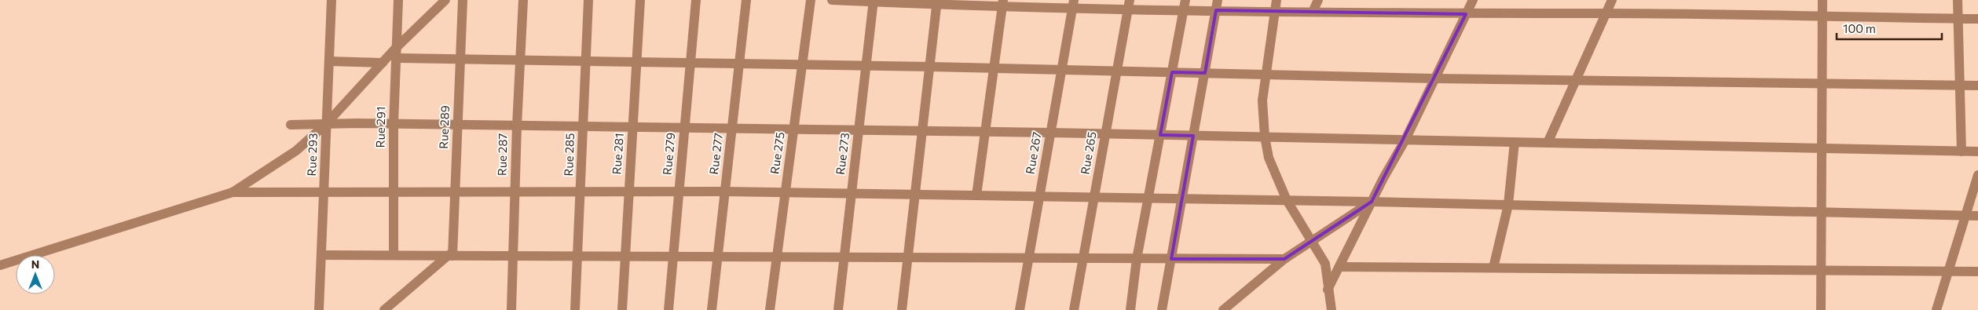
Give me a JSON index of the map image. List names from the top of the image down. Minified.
{"streets":{"street":["Rue 291","Rue 289","Rue 275","Rue 267","Rue 265","Rue 281","Rue 279","Rue 277","Rue 273","Rue 293","Rue 287","Rue 285"]},"scale_bar":"100 m","north":"top"}
